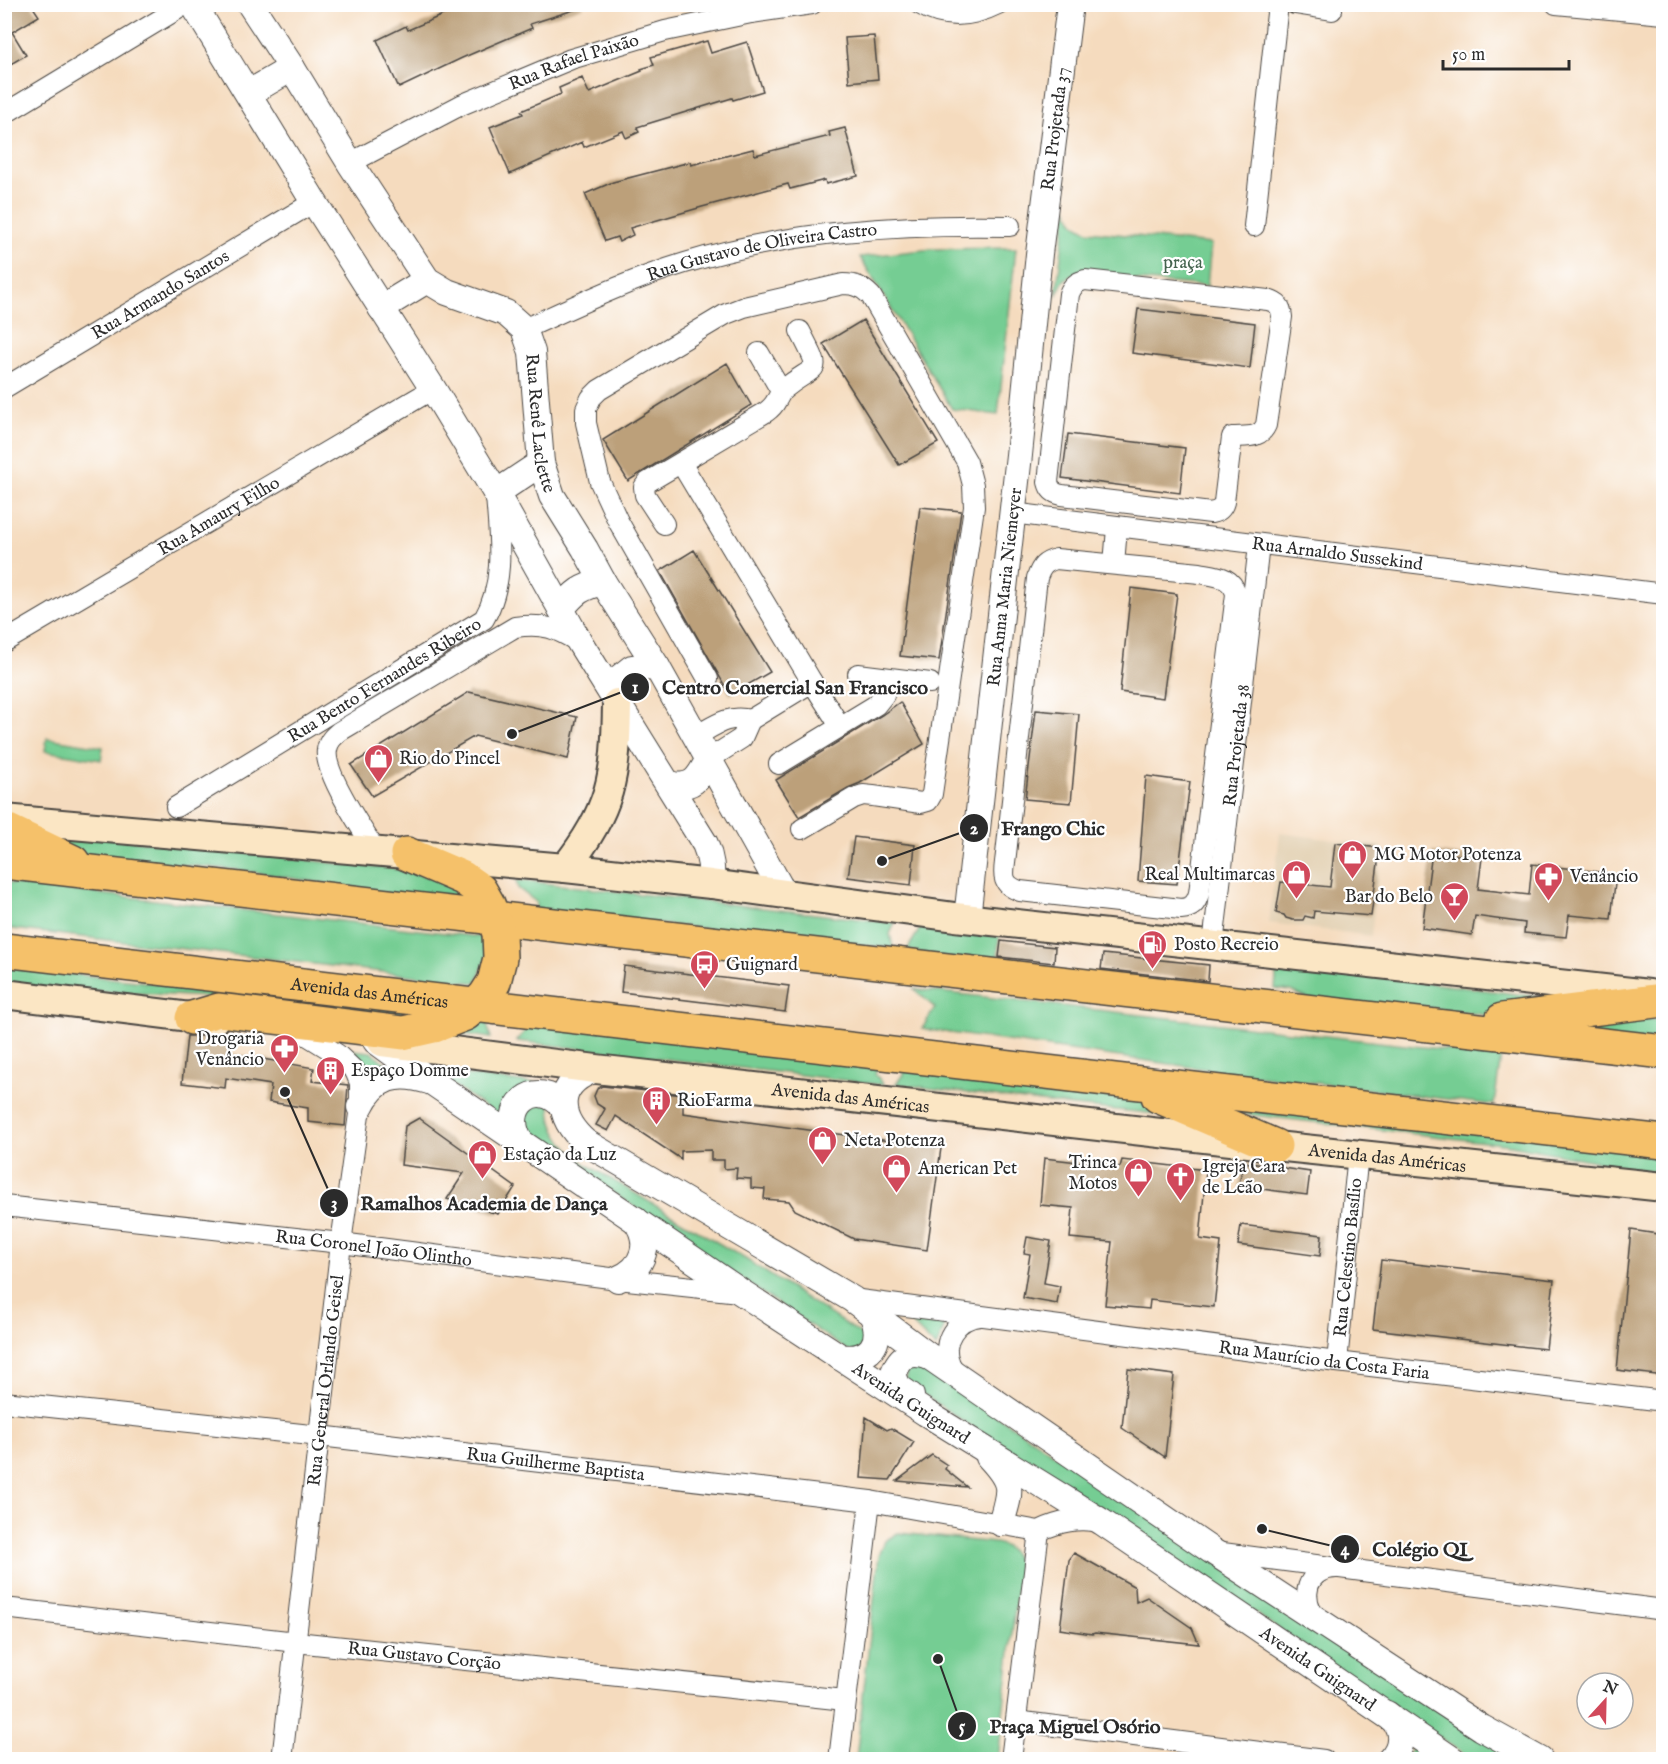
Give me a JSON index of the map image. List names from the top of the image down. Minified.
{"streets":{"highway":["Avenida das Américas"],"street":["Rua Rafael Paixão","Rua Projetada 37","Rua Gustavo de Oliveira Castro","Rua Armando Santos","Rua Renê Laclette","Rua Amaury Filho","Rua Arnaldo Sussekind","Rua Anna Maria Niemeyer","Rua Bento Fernandes Ribeiro","Rua Projetada 38","Rua Coronel João Olintho","Rua Celestino Basílio","Rua Maurício da Costa Faria","Rua General Orlando Geisel","Avenida Guignard","Rua Guilherme Baptista","Rua Gustavo Corção"]},"crossings":[["Rua Rafael Paixão","Rua Renê Laclette"],["Rua Projetada 37","Rua Anna Maria Niemeyer"],["Rua Gustavo de Oliveira Castro","Rua Renê Laclette"],["Rua Arnaldo Sussekind","Rua Anna Maria Niemeyer"],["Rua Arnaldo Sussekind","Rua Projetada 38"],["Avenida das Américas","Rua Celestino Basílio"],["Avenida das Américas","Rua General Orlando Geisel"],["Avenida das Américas","Avenida Guignard"],["Rua Coronel João Olintho","Rua General Orlando Geisel"],["Rua Coronel João Olintho","Avenida Guignard"],["Rua Celestino Basílio","Rua Maurício da Costa Faria"],["Rua General Orlando Geisel","Rua Guilherme Baptista"],["Rua General Orlando Geisel","Rua Gustavo Corção"]],"parks":["praça"],"places":{"other":["Centro Comercial San Francisco","Frango Chic","Ramalhos Academia de Dança","Colégio QI","Praça Miguel Osório"],"shop":["Rio do Pincel","MG Motor Potenza","Real Multimarcas","Neta Potenza","Estação da Luz","American Pet","Trinca Motos"],"pharmacy":["Venâncio","Drogaria Venâncio"],"bar":["Bar do Belo"],"fuel station":["Posto Recreio"],"bus stop":["Guignard"],"building":["Espaço Domme","RioFarma"],"church":["Igreja Cara de Leão"]},"scale_bar":"50 m","north":"top"}
